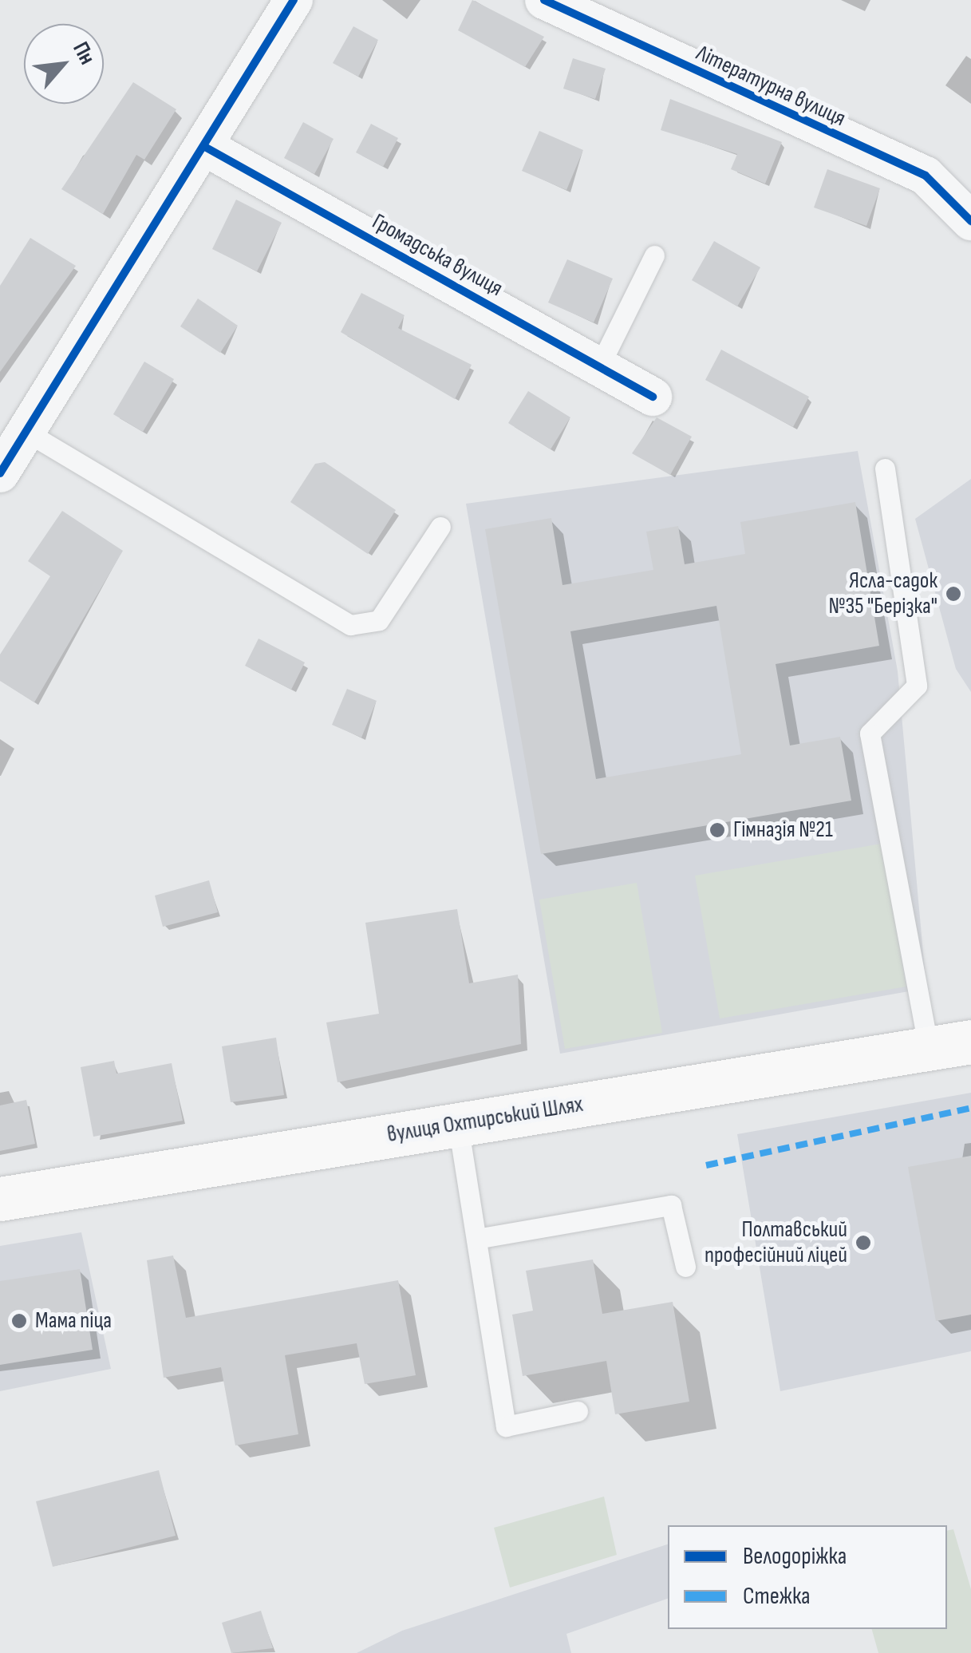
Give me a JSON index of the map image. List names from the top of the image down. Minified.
{"streets":{"main road":["вулиця Охтирський Шлях"],"street":["Літературна вулиця","Громадська вулиця"]},"places":["Ясла-садок №35 \"Берізка\"","Гімназія №21","Полтавський професійний ліцей","Мама піца"],"legend":["Велодоріжка","Стежка"],"north":"top right"}
